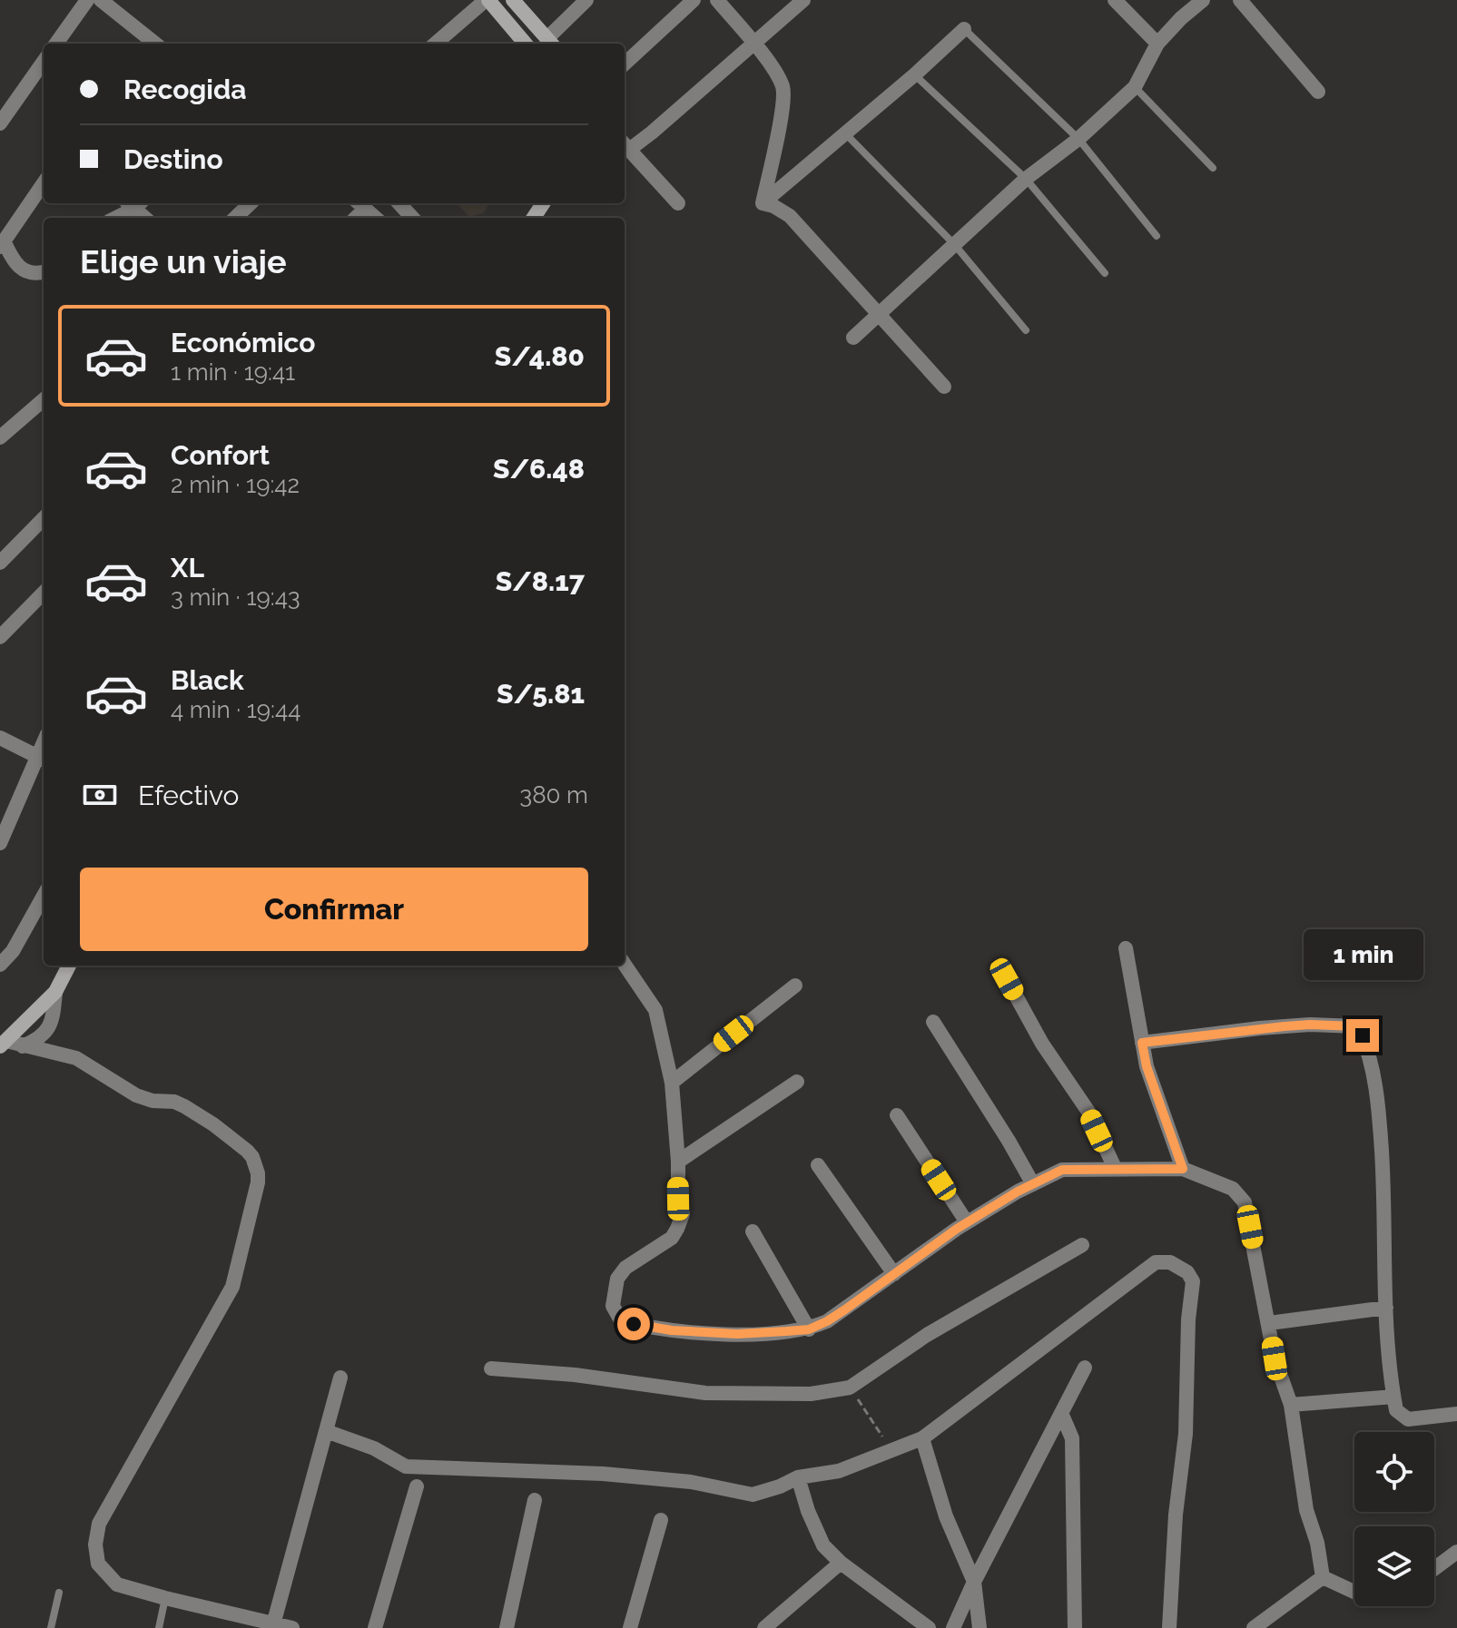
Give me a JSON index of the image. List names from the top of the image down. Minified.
{"page":{"banner":["Recogida","Destino"],"heading":"Elige un viaje","list":[{"name":"Económico","note":"1 min · 19:41","value":"S/4.80"},{"name":"Confort","note":"2 min · 19:42","value":"S/6.48"},{"name":"XL","note":"3 min · 19:43","value":"S/8.17"},{"name":"Black","note":"4 min · 19:44","value":"S/5.81"}],"pay":["Efectivo","380 m"],"buttons":"Confirmar","bubble":"1 min"}}
